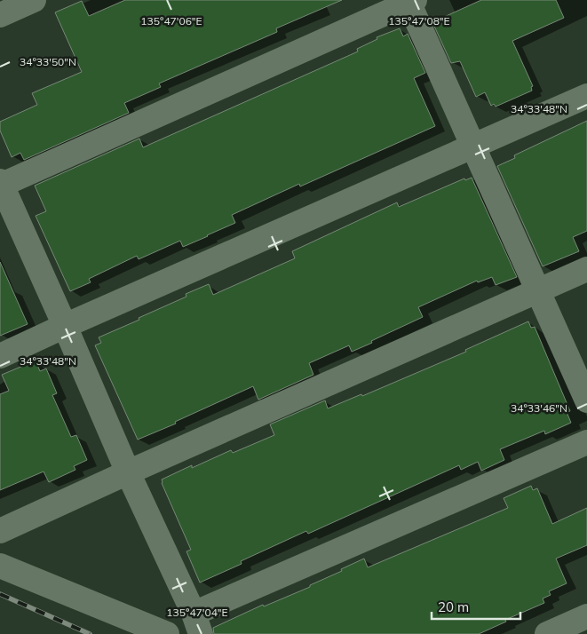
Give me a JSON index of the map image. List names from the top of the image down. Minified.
{"scale_bar":"20 m","coordinates":["135°47'06\"E","135°47'08\"E","34°33'50\"N","34°33'48\"N","34°33'46\"N","135°47'04\"E"]}
